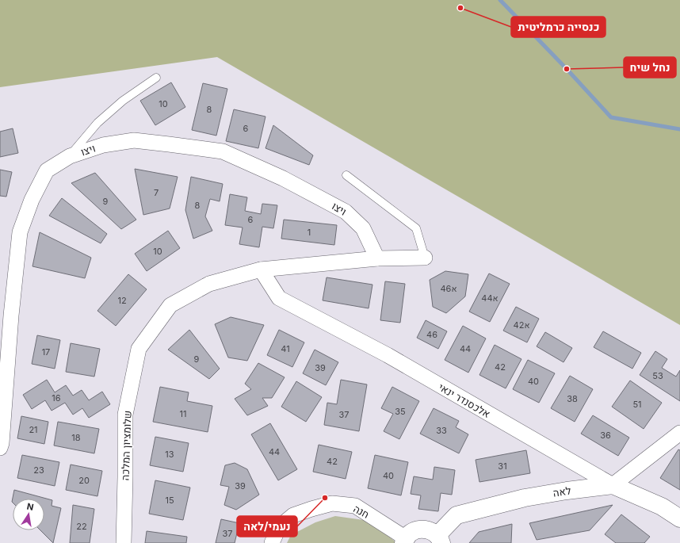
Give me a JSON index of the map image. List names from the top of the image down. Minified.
{"streets":{"street":["ויצו","אלכסנדר ינאי","שלומציון המלכה","לאה","חנה"]},"crossings":[["אלכסנדר ינאי","שלומציון המלכה"],["אלכסנדר ינאי","לאה"]],"places":["כנסייה כרמליטית","נחל שיח","נעמי/לאה"],"house_numbers":["10","8","6","7","9","8","6","1","10","46א","44א","12","42א","46","41","44","17","9","42","39","53","40","16","38","51","35","11","37","21","33","36","18","44","13","42","31","23","40","20","39","15","22","37"],"north":"top"}
